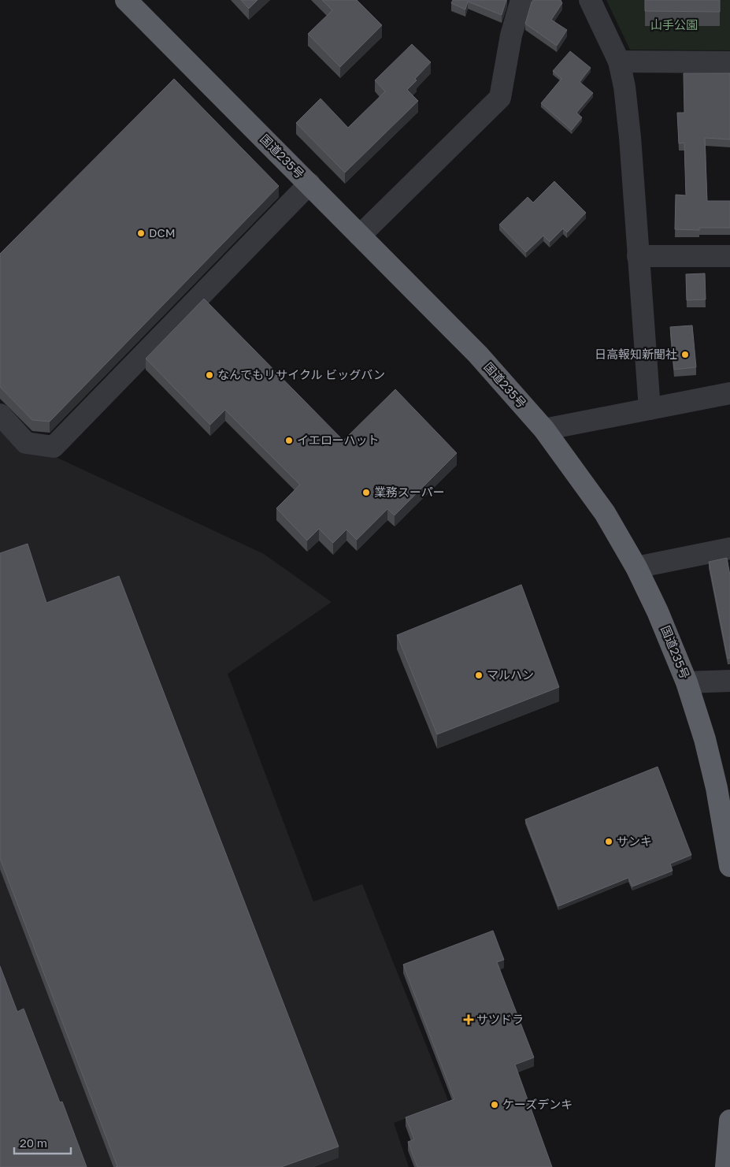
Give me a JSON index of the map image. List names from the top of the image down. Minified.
{"streets":{"highway":["国道235号"]},"parks":["山手公園"],"places":{"other":["DCM","日高報知新聞社","なんでもリサイクル ビッグバン","イエローハット","業務スーパー","マルハン","サンキ","ケーズデンキ"],"health":["サツドラ"]},"scale_bar":"20 m"}
